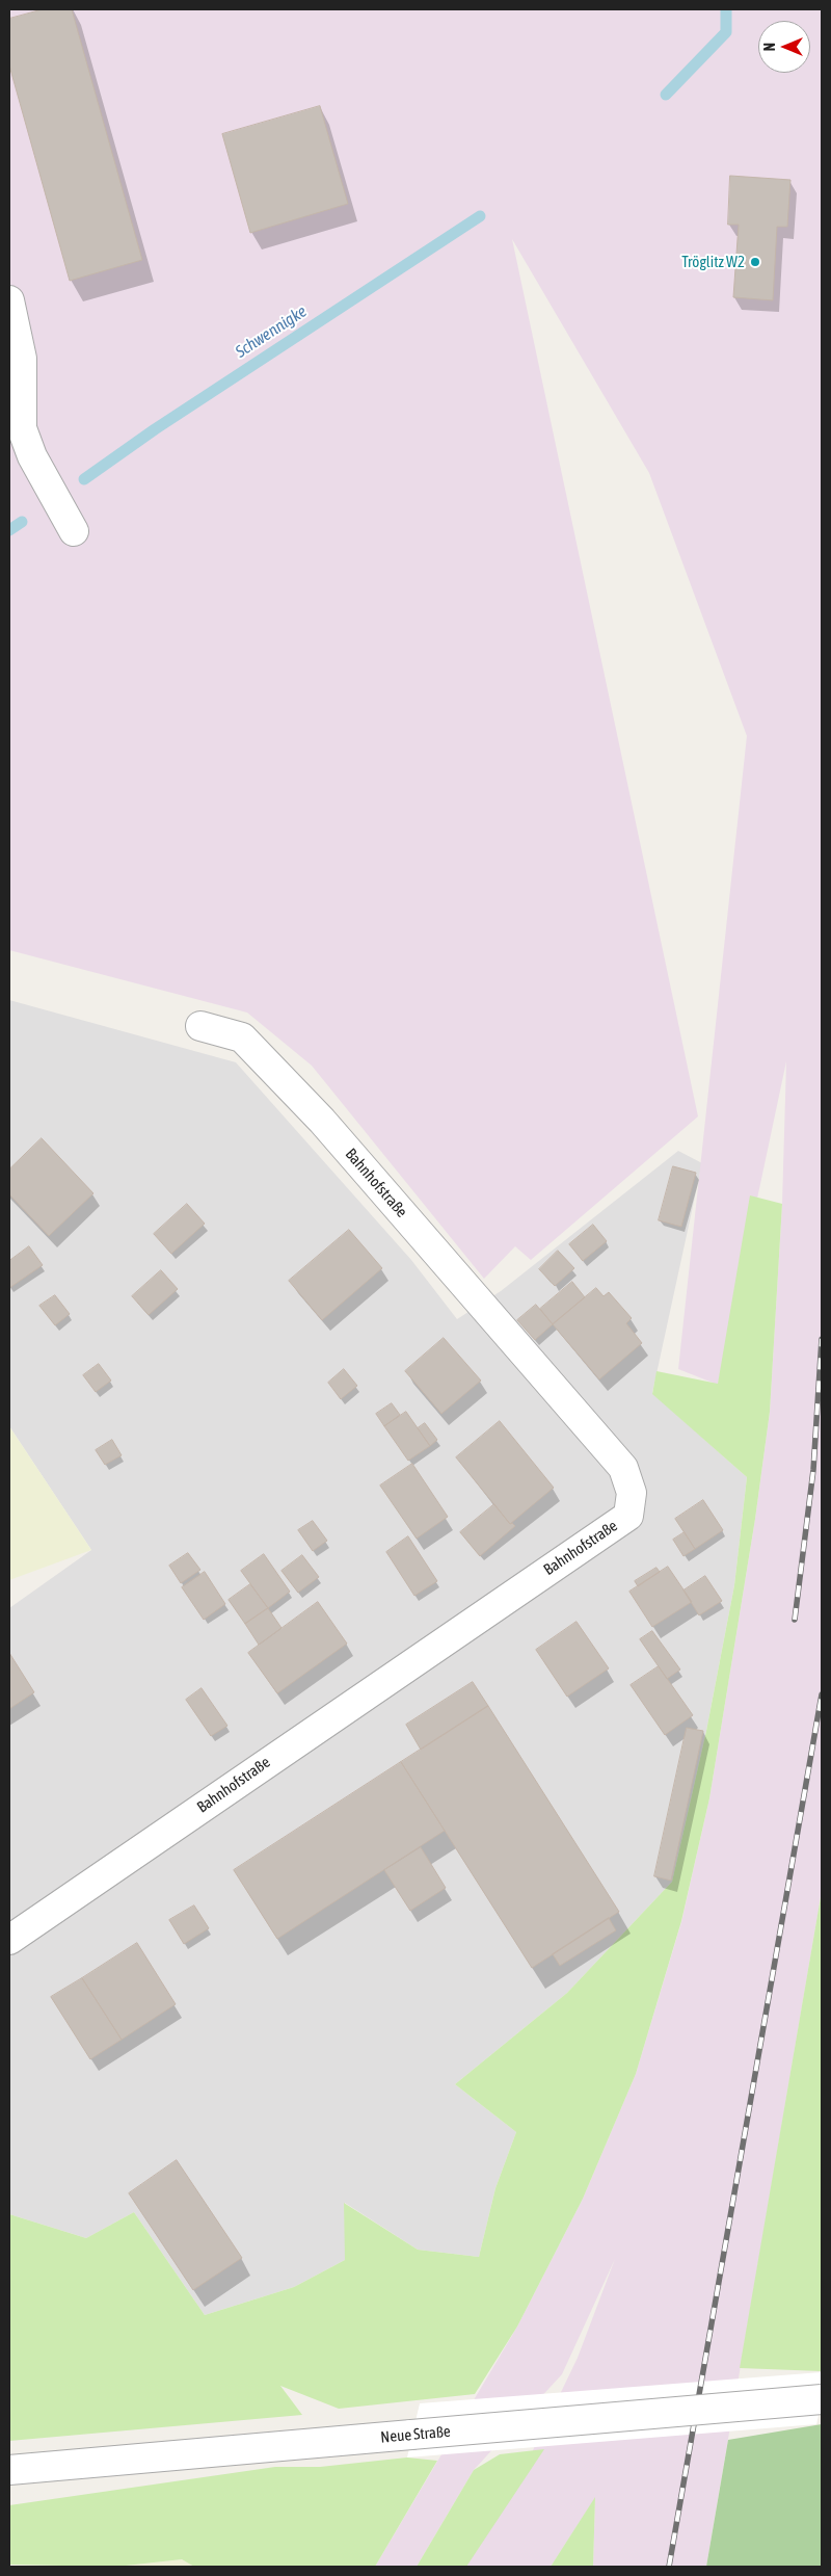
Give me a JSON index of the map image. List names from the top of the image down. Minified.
{"streets":{"street":["Bahnhofstraße","Neue Straße"]},"water":["Schwennigke"],"places":["Tröglitz W2"],"north":"left"}
